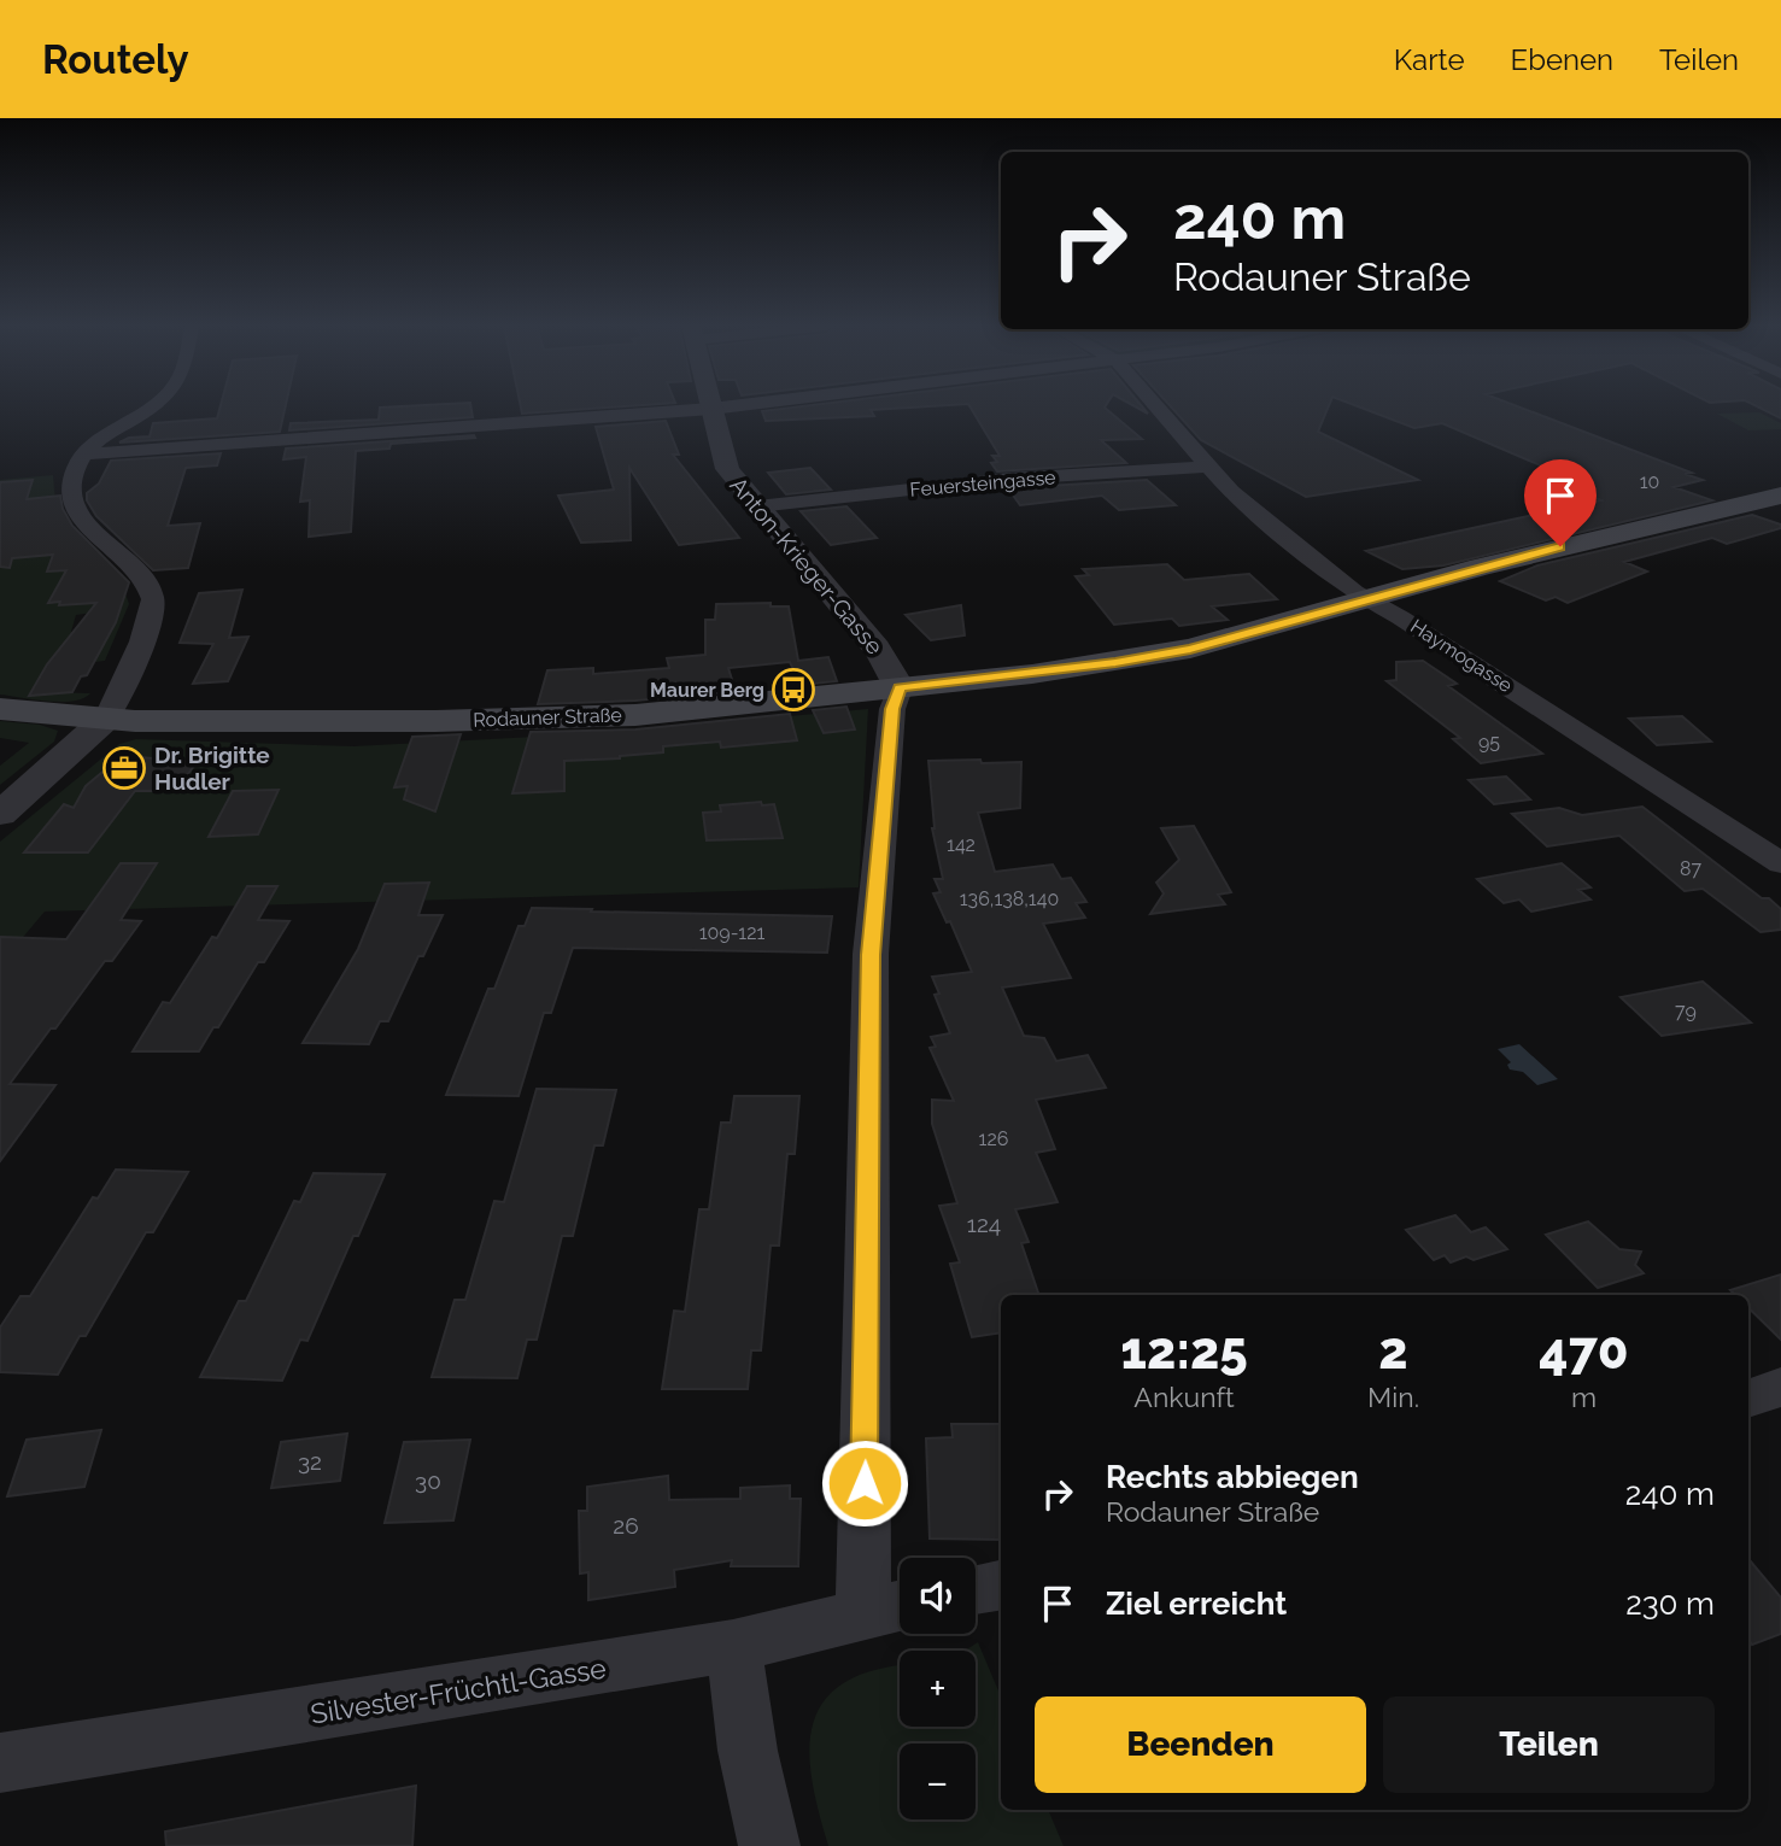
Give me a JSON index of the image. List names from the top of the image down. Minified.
{"streets":{"main road":["Rodauner Straße"],"street":["Feuersteingasse","Anton-Krieger-Gasse","Haymogasse","Silvester-Früchtl-Gasse"]},"crossings":[["Feuersteingasse","Anton-Krieger-Gasse"],["Feuersteingasse","Haymogasse"],["Anton-Krieger-Gasse","Rodauner Straße"],["Haymogasse","Rodauner Straße"]],"places":{"bus stop":["Maurer Berg"],"office":["Dr. Brigitte Hudler"]},"house_numbers":["10","95","142","87","136,138,140","109-121","79","126","124","32","30","26"],"page":{"header":"Routely","nav":["Karte","Ebenen","Teilen"],"turn":["240 m","Rodauner Straße"],"eta":["12:25","Ankunft","2","Min.","470","m"],"list":[{"name":"Rechts abbiegen","note":"Rodauner Straße","value":"240 m"},{"name":"Ziel erreicht","value":"230 m"}],"map_buttons":["+","−"],"buttons":["Beenden","Teilen"]}}
